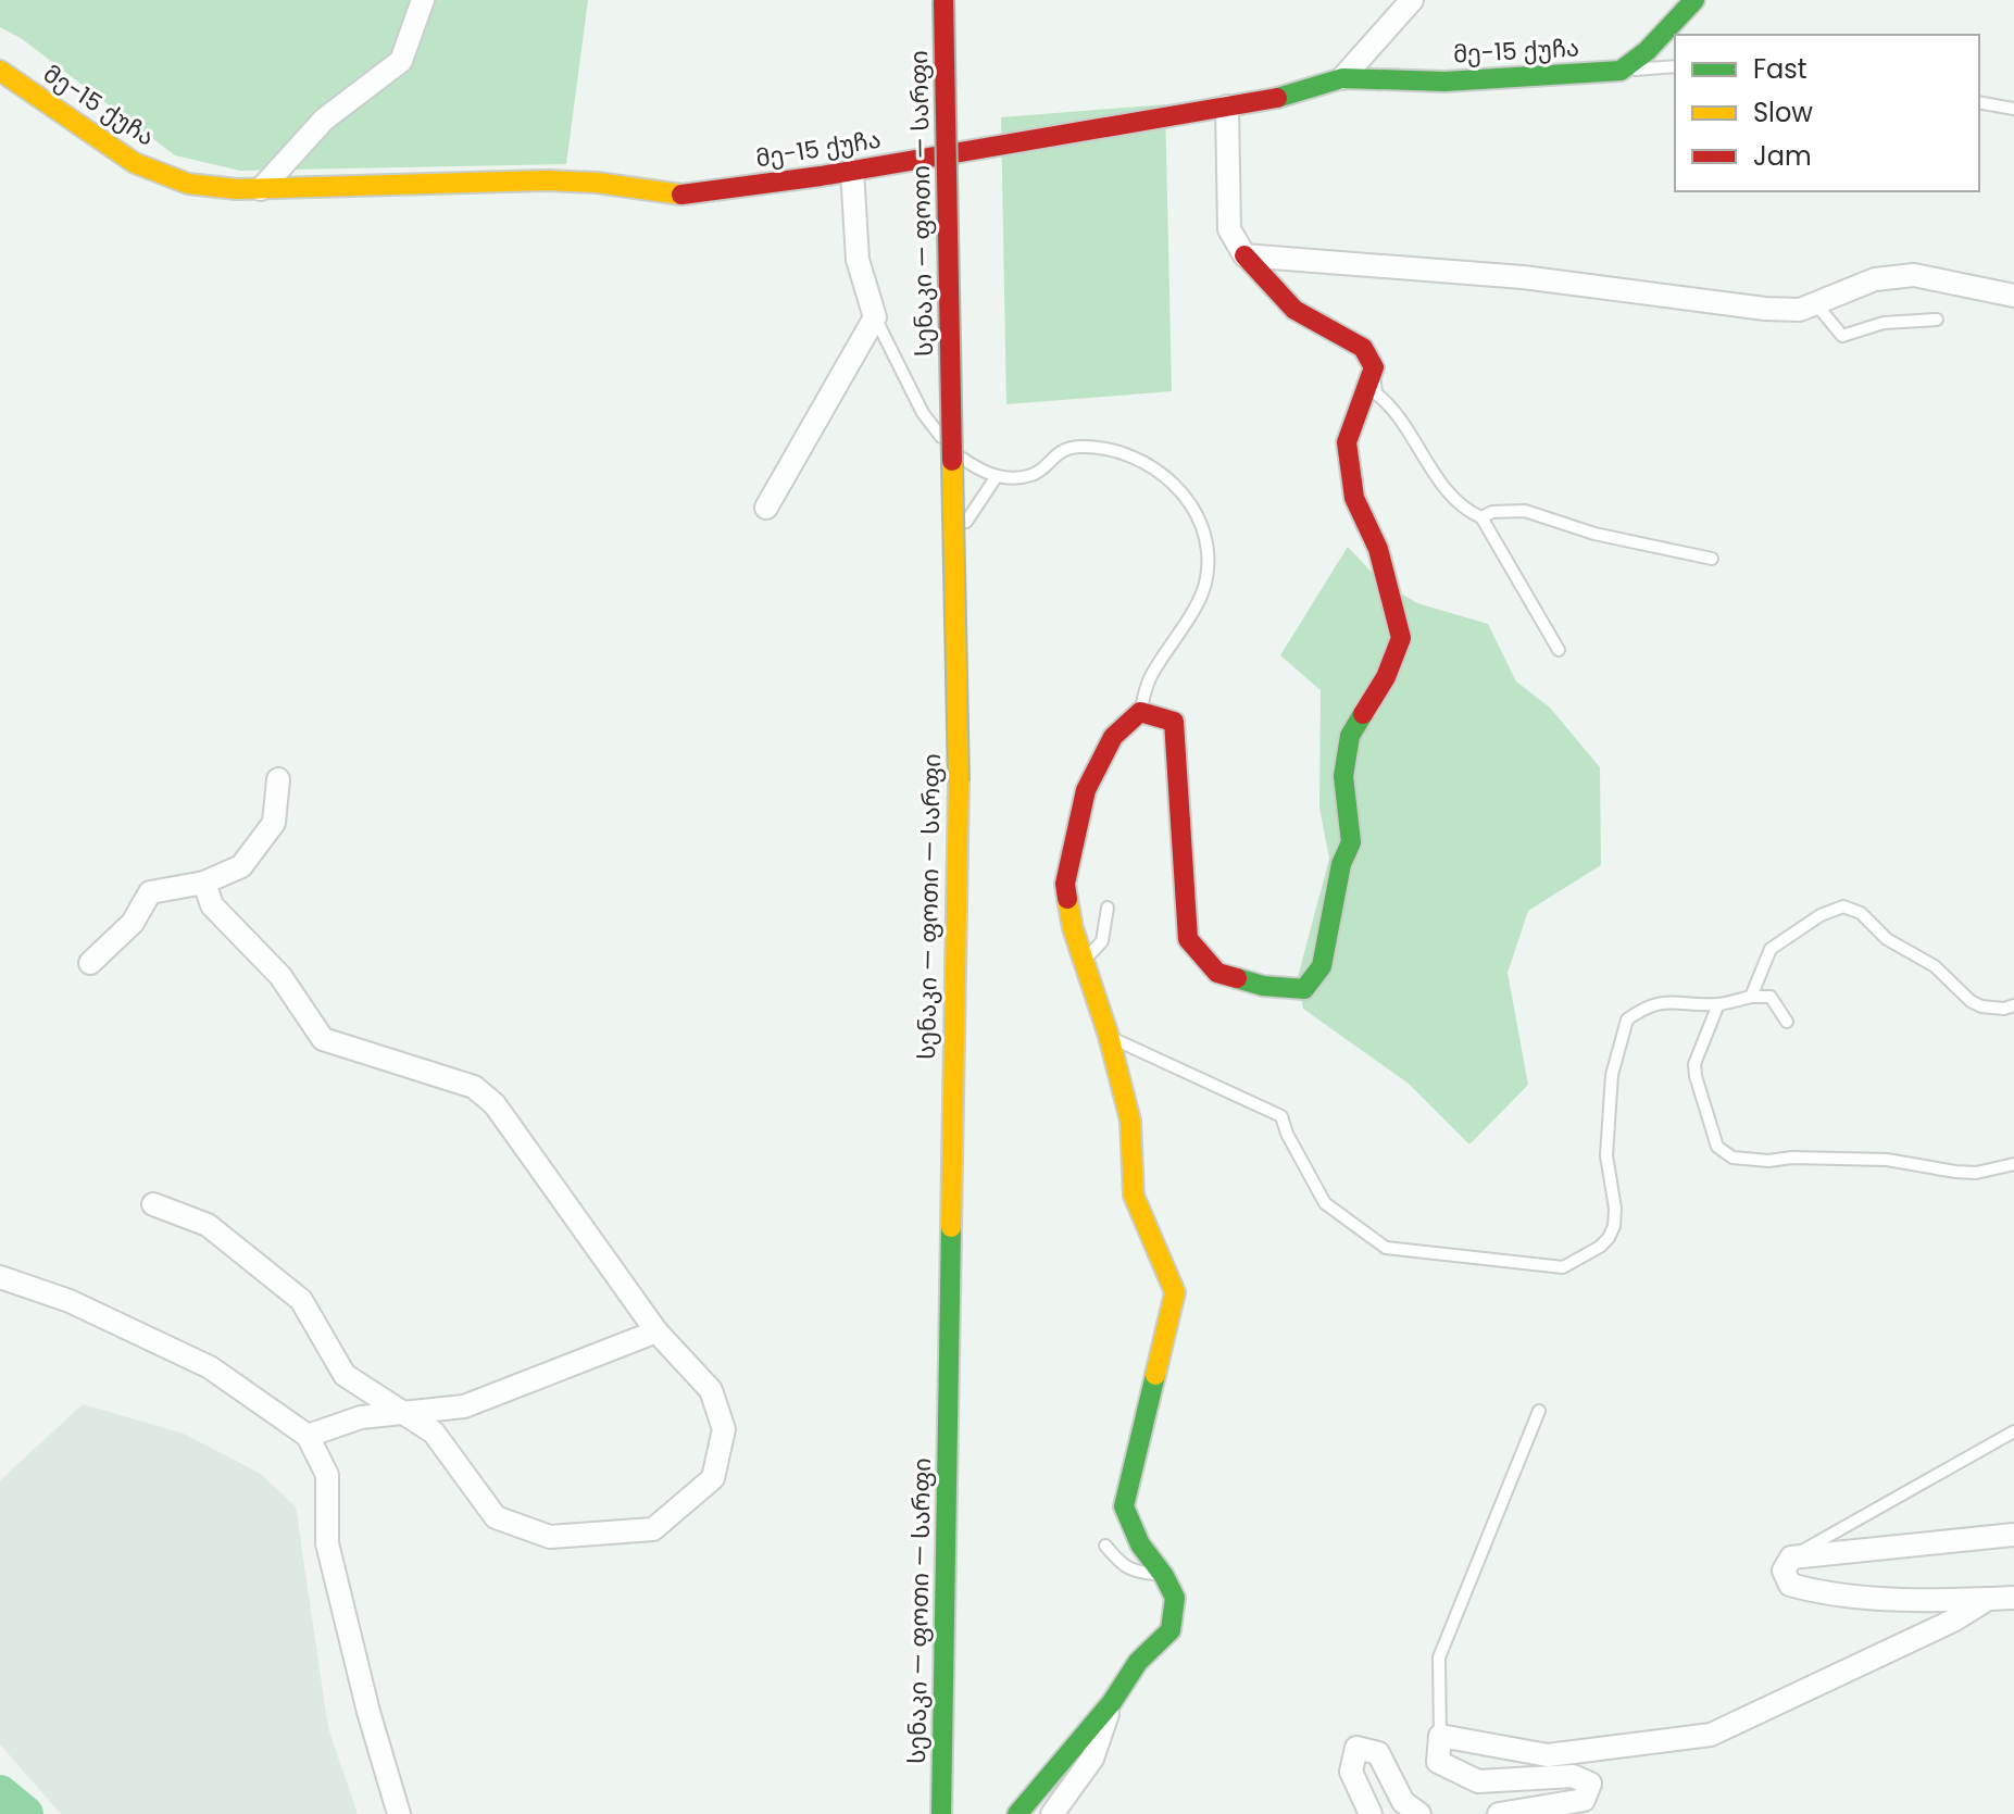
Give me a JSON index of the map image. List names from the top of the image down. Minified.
{"streets":{"main road":["მე-15 ქუჩა","სენაკი — ფოთი — სარფი"]},"legend":["Fast","Slow","Jam"]}
